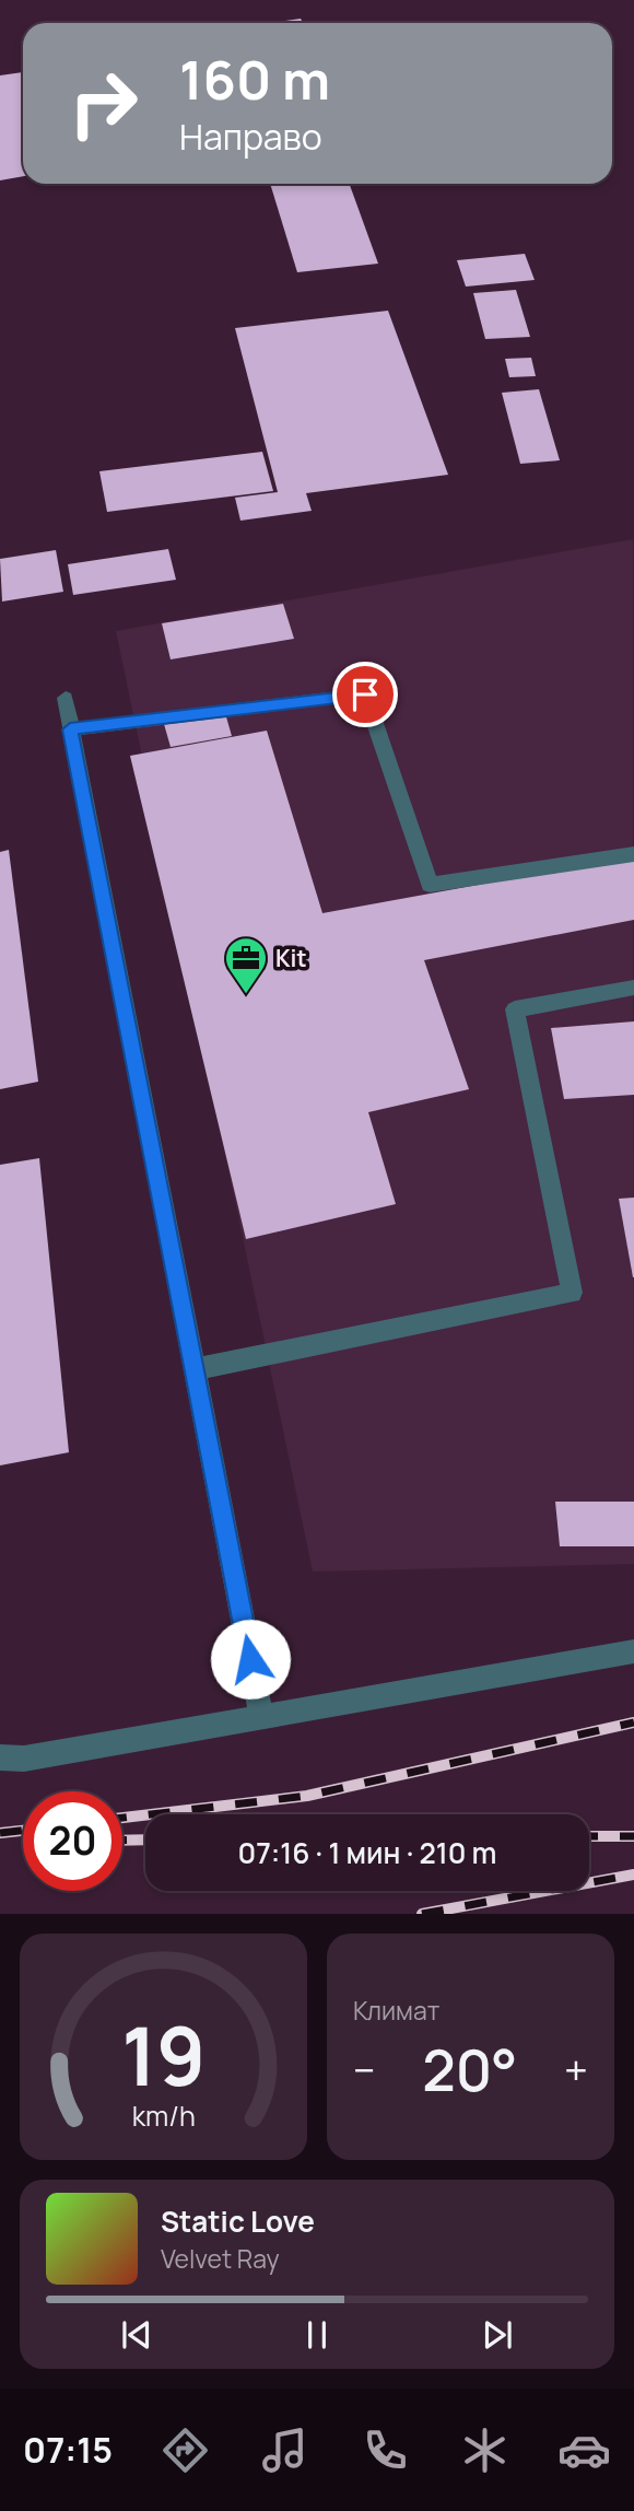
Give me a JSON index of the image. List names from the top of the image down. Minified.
{"places":{"office":["Kit"]},"page":{"turn":["160 m","Направо"],"limit":"20","trip":"07:16 · 1 мин · 210 m","tile":"Климат","heat":["−","20°","+"],"song":["Static Love","Velvet Ray"],"tabs":"07:15","gauge":["19","km/h"]}}
